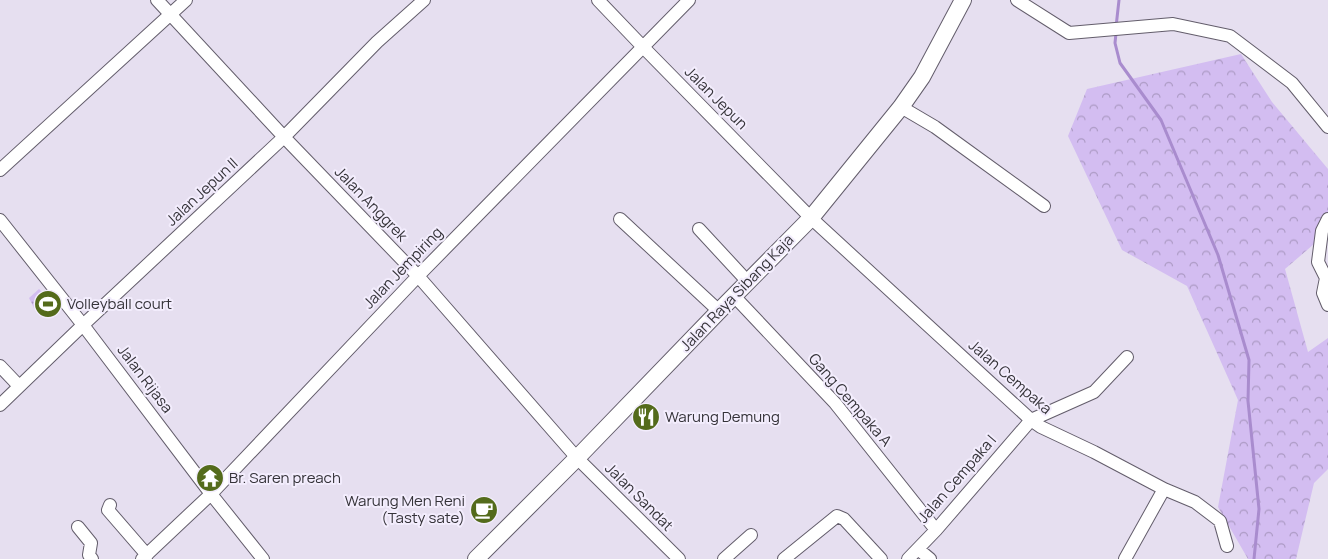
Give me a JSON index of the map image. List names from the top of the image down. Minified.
{"streets":{"main road":["Jalan Raya Sibang Kaja"],"street":["Jalan Jepun","Jalan Jepun II","Jalan Anggrek","Jalan Jempiring","Jalan Cempaka","Jalan Rijasa","Gang Cempaka A","Jalan Cempaka I","Jalan Sandat"]},"crossings":[["Jalan Jepun","Jalan Jempiring"],["Jalan Jepun","Jalan Raya Sibang Kaja"],["Jalan Jepun","Jalan Cempaka"],["Jalan Jepun II","Jalan Anggrek"],["Jalan Jepun II","Jalan Rijasa"],["Jalan Anggrek","Jalan Jempiring"],["Jalan Anggrek","Jalan Raya Sibang Kaja"],["Jalan Anggrek","Jalan Sandat"],["Jalan Jempiring","Jalan Rijasa"],["Jalan Raya Sibang Kaja","Jalan Cempaka"],["Jalan Raya Sibang Kaja","Gang Cempaka A"],["Jalan Raya Sibang Kaja","Jalan Sandat"],["Jalan Cempaka","Jalan Cempaka I"],["Gang Cempaka A","Jalan Cempaka I"]],"places":{"sports":["Volleyball court"],"restaurant":["Warung Demung"],"temple":["Br. Saren preach"],"cafe":["Warung Men Reni (Tasty sate)"]}}
